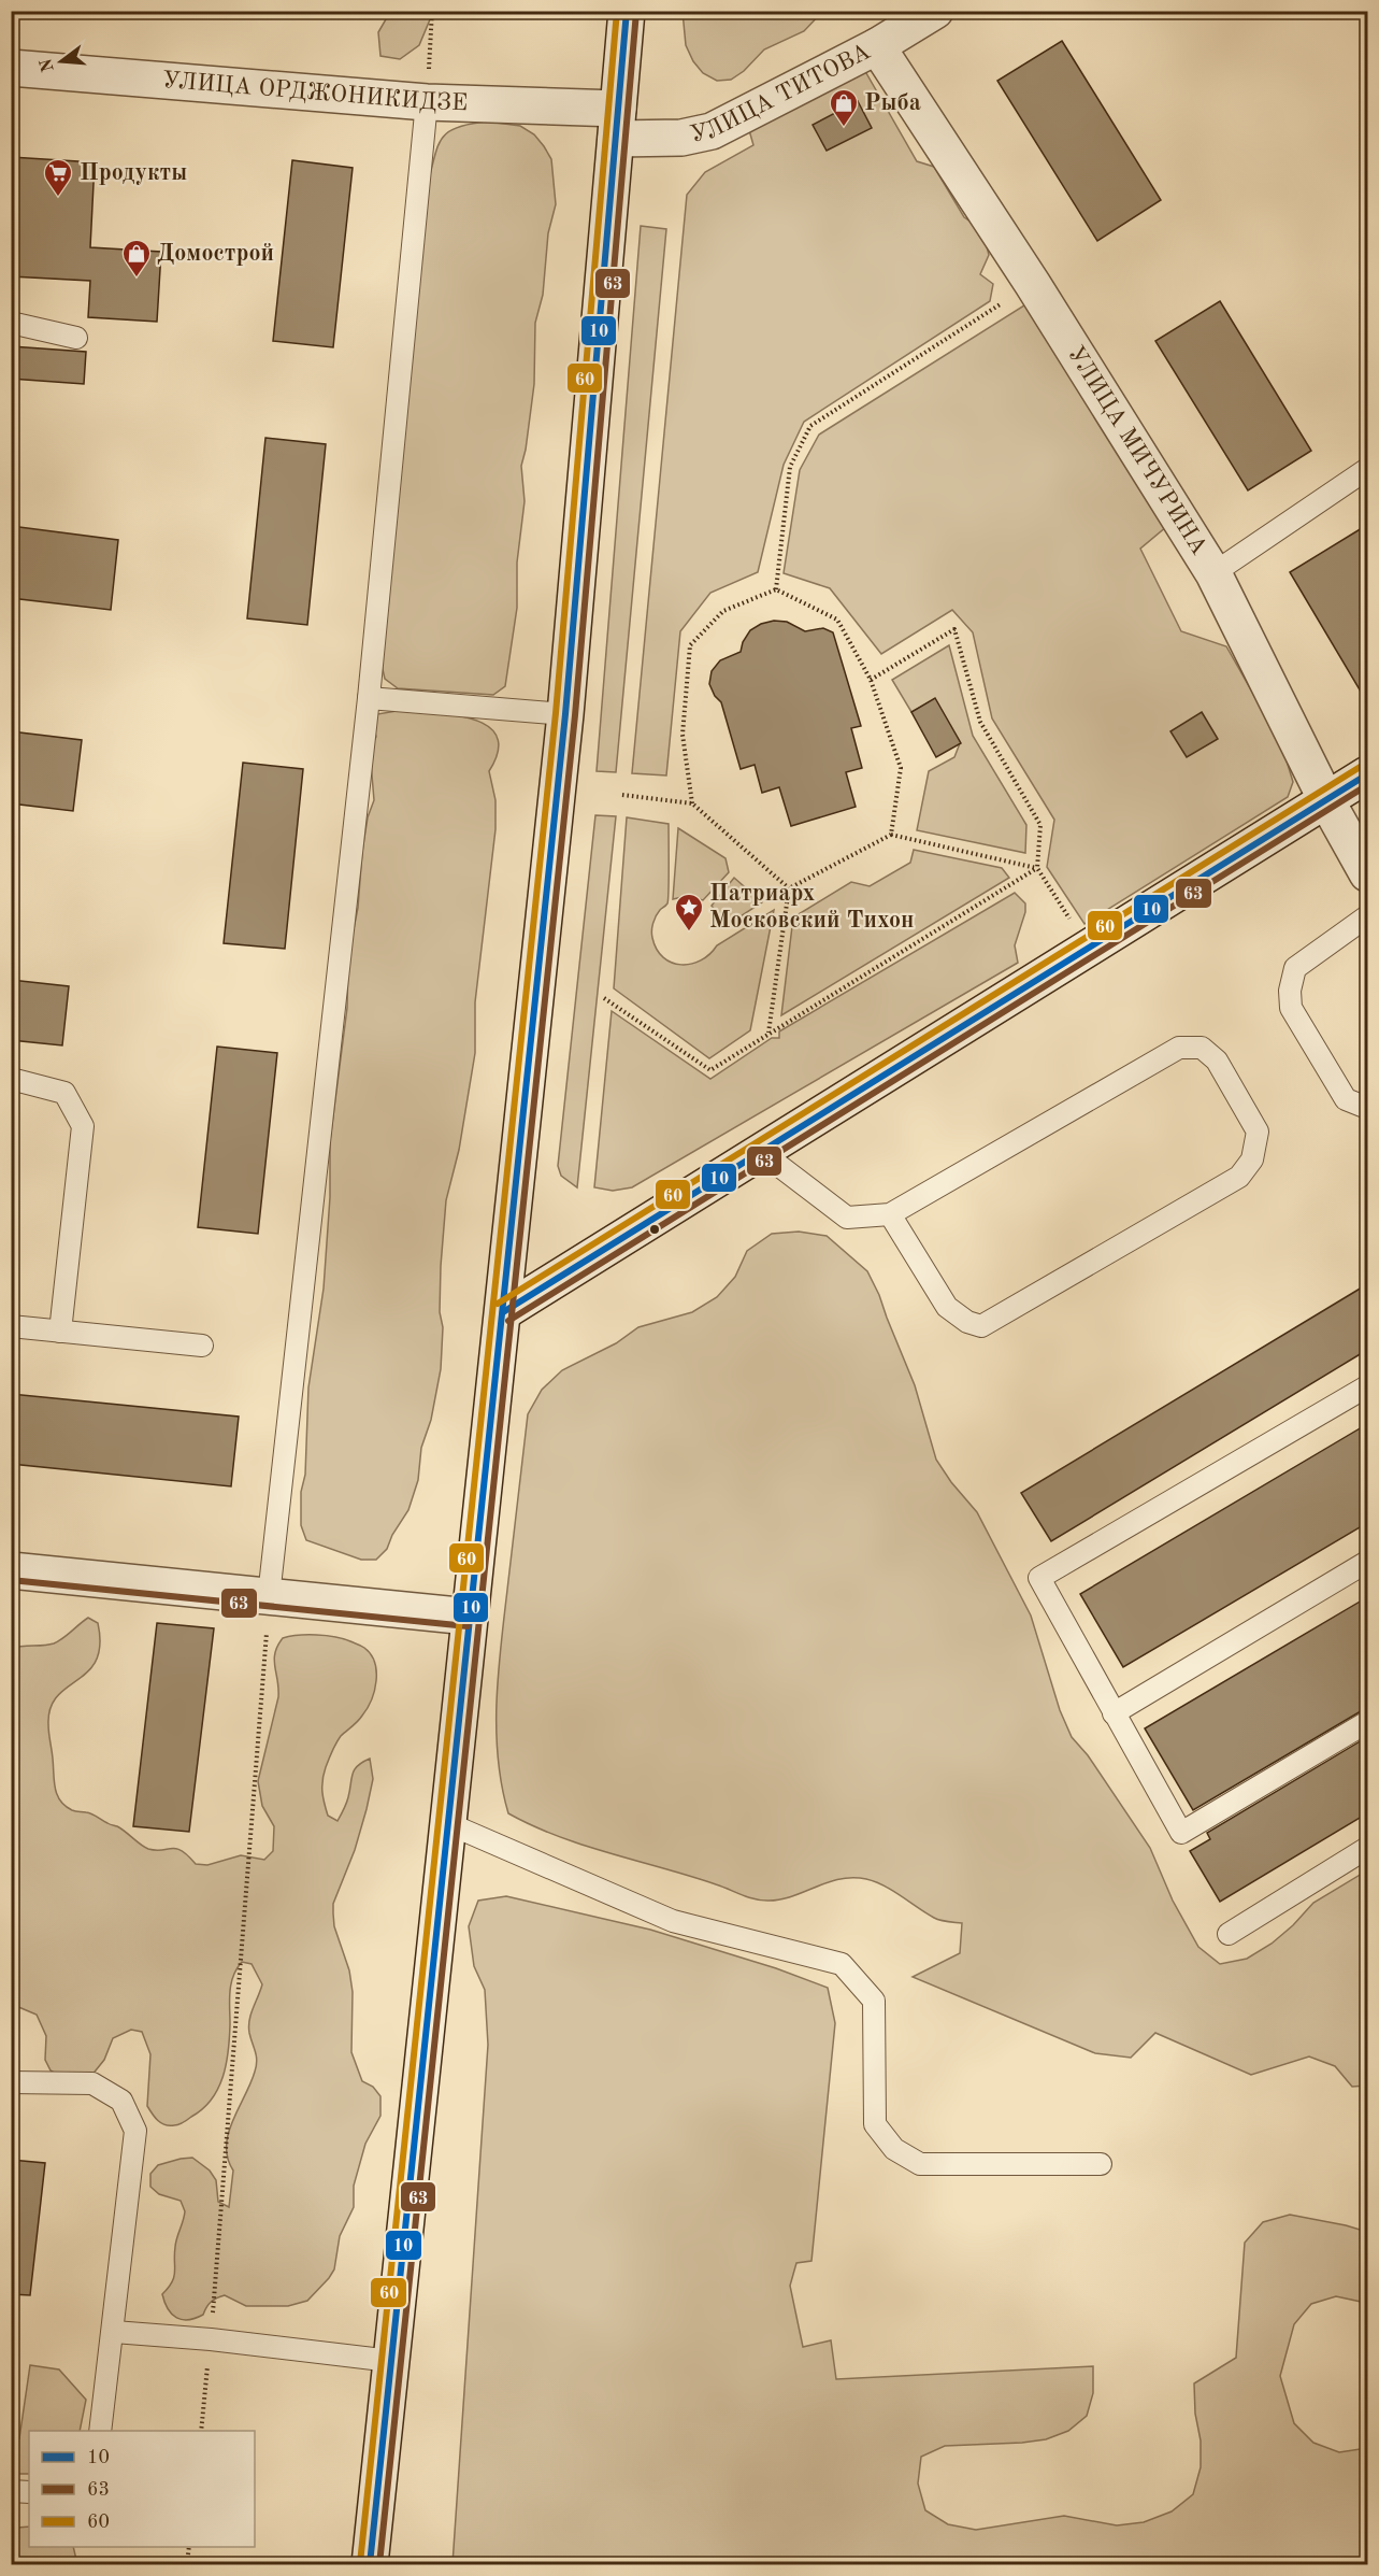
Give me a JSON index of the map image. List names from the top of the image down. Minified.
{"streets":{"street":["УЛИЦА ОРДЖОНИКИДЗЕ","УЛИЦА ТИТОВА","УЛИЦА МИЧУРИНА"]},"crossings":[["УЛИЦА ОРДЖОНИКИДЗЕ","УЛИЦА ТИТОВА"],["УЛИЦА ТИТОВА","УЛИЦА МИЧУРИНА"]],"places":{"shop":["Рыба","Домострой"],"supermarket":["Продукты"],"place":["Патриарх Московский Тихон"]},"lines":["transit line 10","transit line 60","transit line 63"],"legend":["10","63","60"],"north":"left"}
